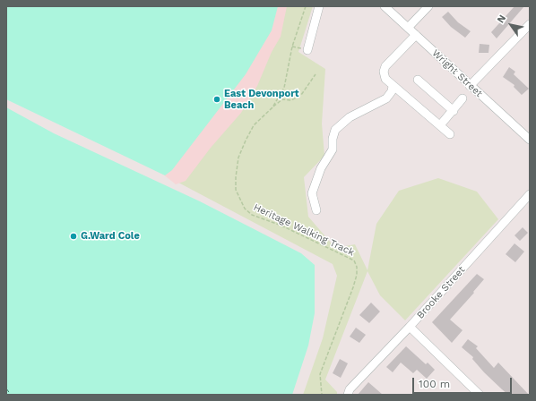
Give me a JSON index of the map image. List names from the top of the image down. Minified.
{"streets":{"street":["Wright Street","Brooke Street"],"path":["Heritage Walking Track"]},"places":["East Devonport Beach","G.Ward Cole"],"scale_bar":"100 m","north":"top left"}
